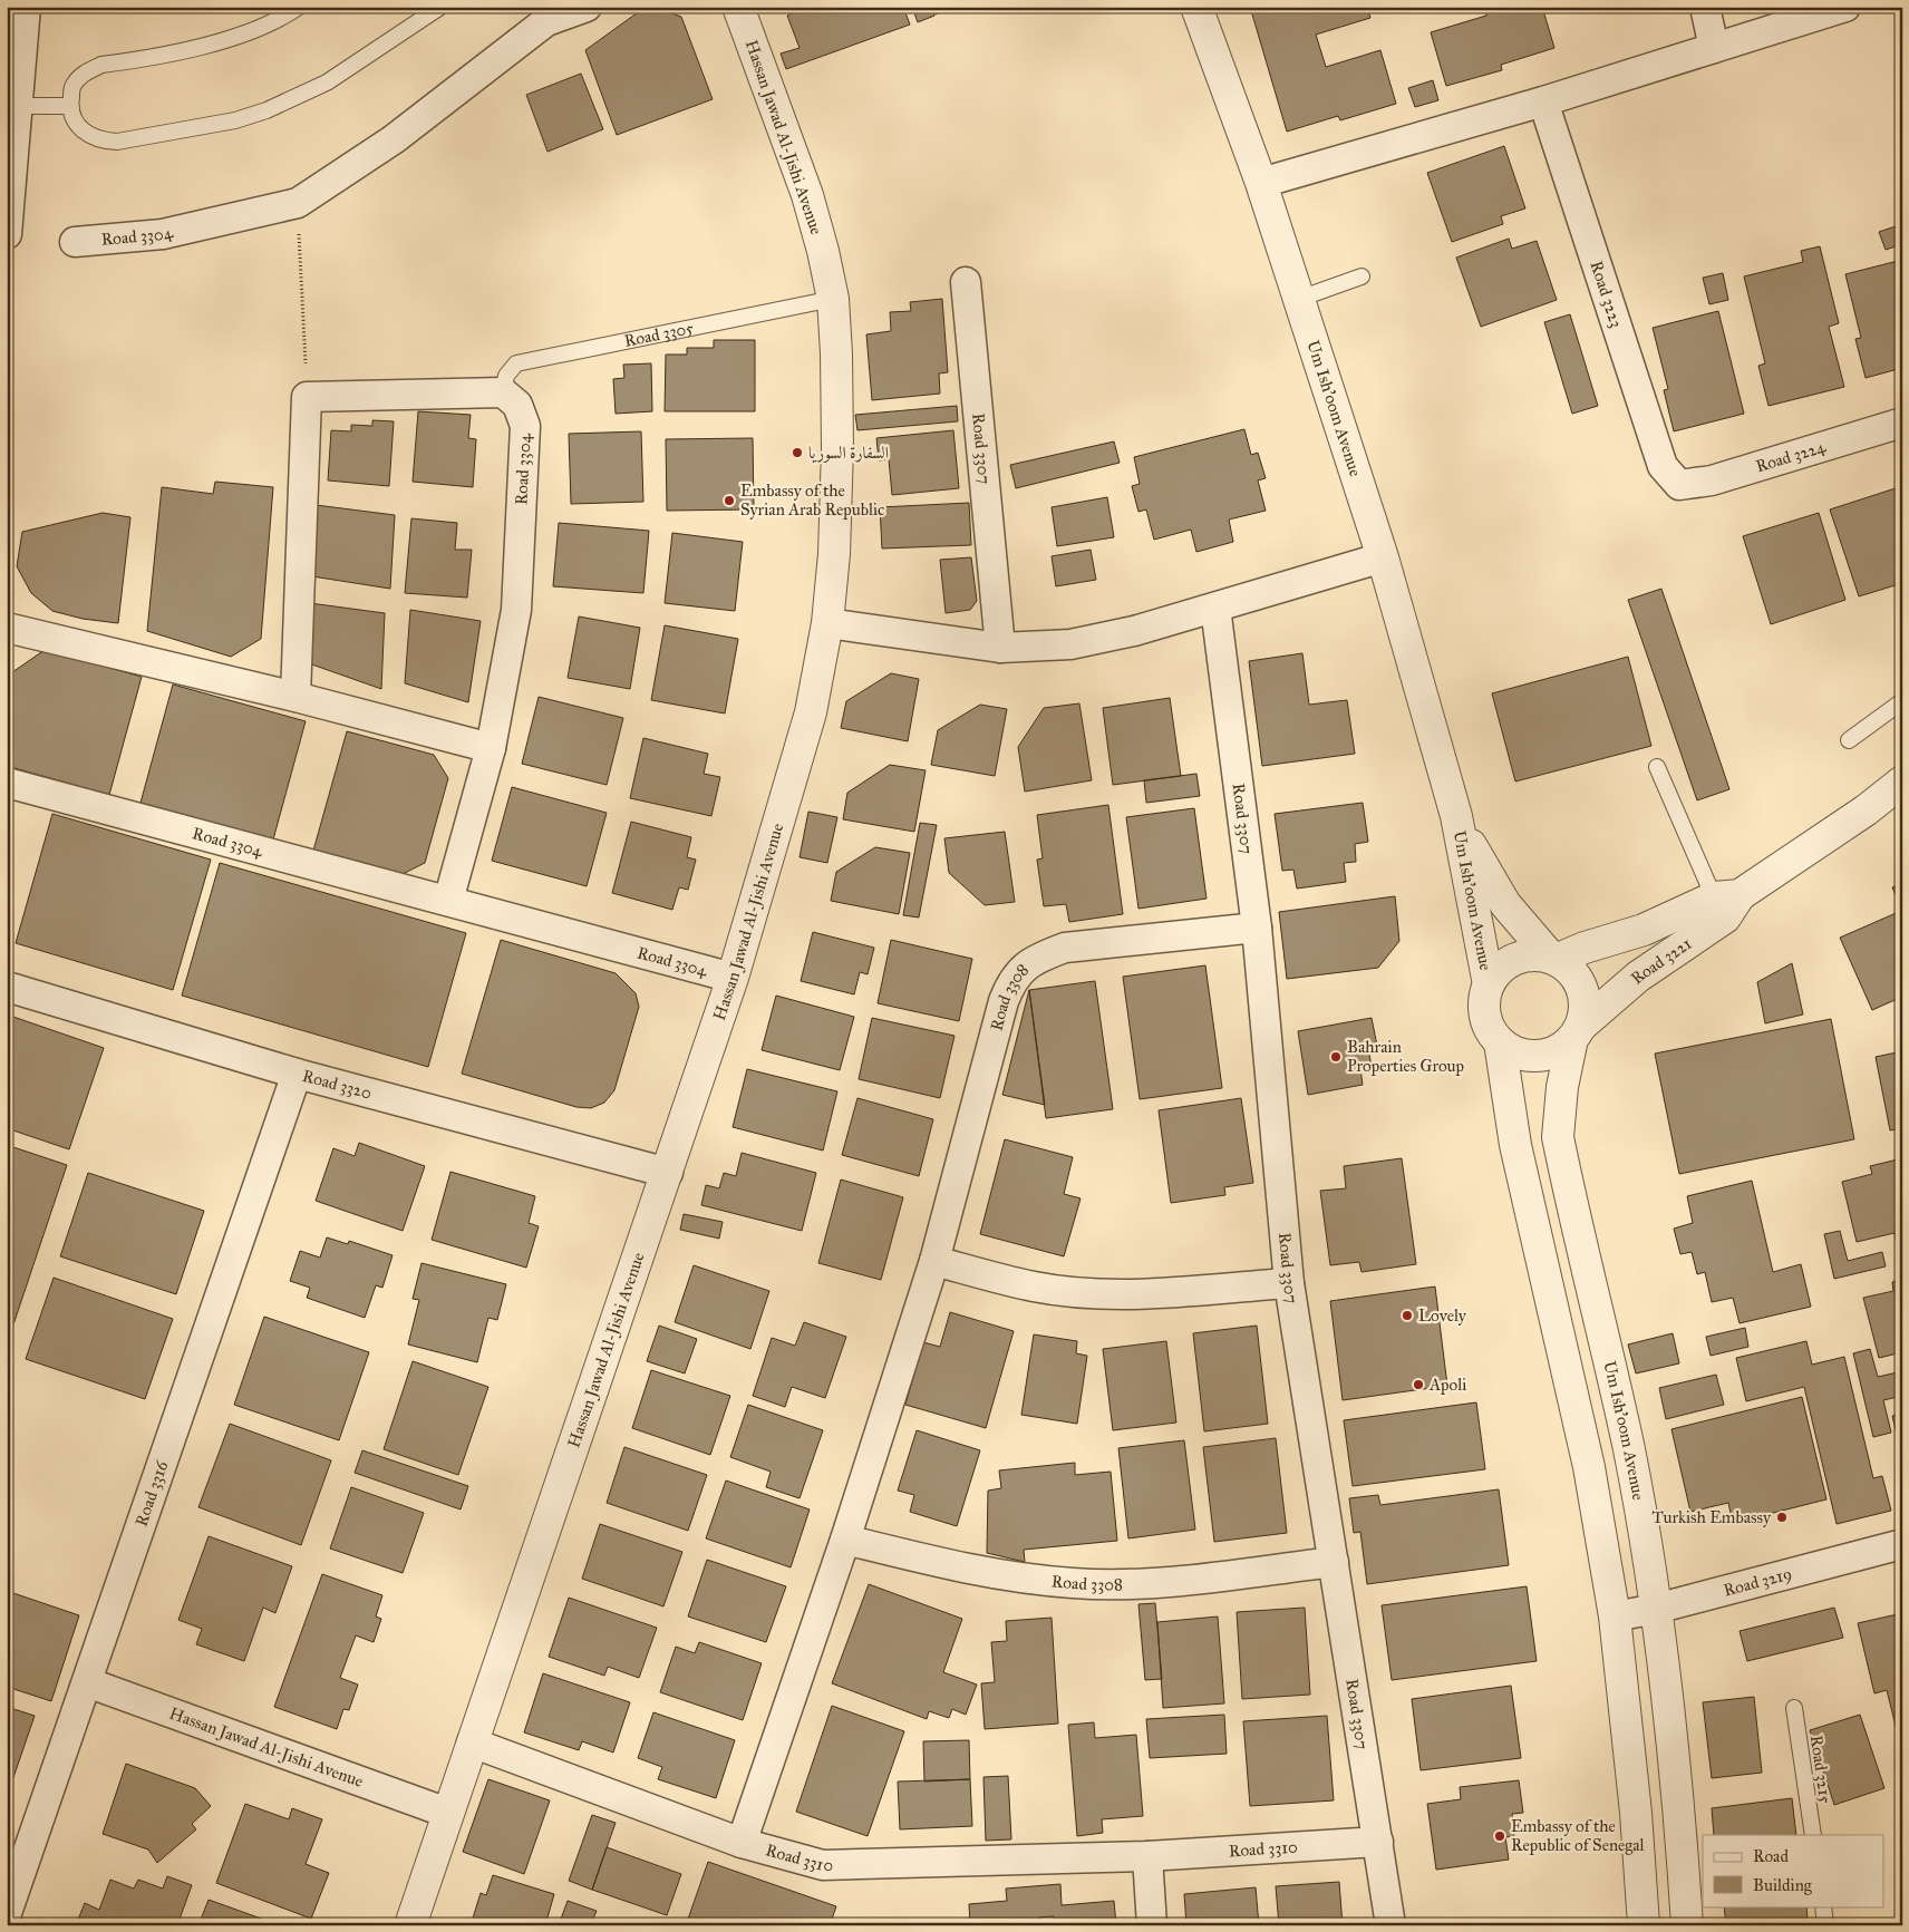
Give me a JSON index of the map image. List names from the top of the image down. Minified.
{"streets":{"street":["Hassan Jawad Al-Jishi Avenue","Road 3304","Road 3223","Um Ish'oom Avenue","Road 3307","Road 3224","Road 3221","Road 3308","Road 3320","Road 3316","Road 3219","Road 3310"],"lane":["Road 3305","Road 3215"]},"crossings":[["Hassan Jawad Al-Jishi Avenue","Road 3304"],["Hassan Jawad Al-Jishi Avenue","Road 3305"],["Hassan Jawad Al-Jishi Avenue","Road 3320"],["Hassan Jawad Al-Jishi Avenue","Road 3316"],["Hassan Jawad Al-Jishi Avenue","Road 3310"],["Road 3304","Road 3305"],["Road 3223","Road 3224"],["Um Ish'oom Avenue","Road 3221"],["Um Ish'oom Avenue","Road 3219"],["Road 3307","Road 3308"],["Road 3307","Road 3310"],["Road 3308","Road 3310"],["Road 3320","Road 3316"]],"places":["السفارة السوريا","Embassy of the Syrian Arab Republic","Bahrain Properties Group","Lovely","Apoli","Turkish Embassy","Embassy of the Republic of Senegal"],"legend":["Road","Building"]}
